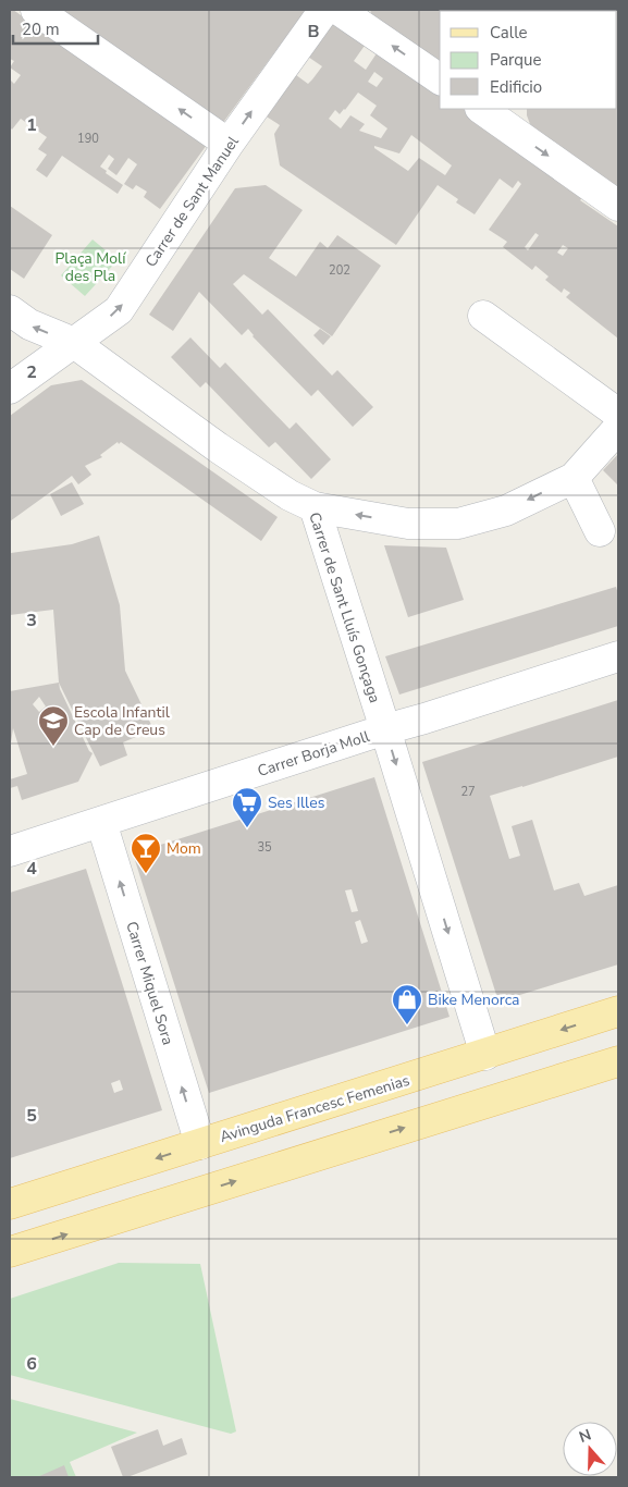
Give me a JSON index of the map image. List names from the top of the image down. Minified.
{"streets":{"main road":["Avinguda Francesc Femenias"],"street":["Carrer de Sant Manuel","Carrer de Sant Lluís Gonçaga","Carrer Borja Moll","Carrer Miquel Sora"]},"crossings":[["Carrer de Sant Manuel","Carrer de Sant Lluís Gonçaga"],["Carrer de Sant Lluís Gonçaga","Carrer Borja Moll"],["Carrer de Sant Lluís Gonçaga","Avinguda Francesc Femenias"],["Carrer Borja Moll","Carrer Miquel Sora"],["Carrer Miquel Sora","Avinguda Francesc Femenias"]],"one_way":["Carrer de Sant Manuel","Carrer Miquel Sora"],"parks":["Plaça Molí des Pla"],"places":{"school or university":["Escola Infantil Cap de Creus"],"supermarket":["Ses Illes"],"bar":["Mom"],"shop":["Bike Menorca"]},"house_numbers":["190","202","27","35"],"legend":["Calle","Parque","Edificio"],"scale_bar":"20 m","north":"top","grid":{"columns":["B"],"rows":["1","2","3","4","5","6"]}}
